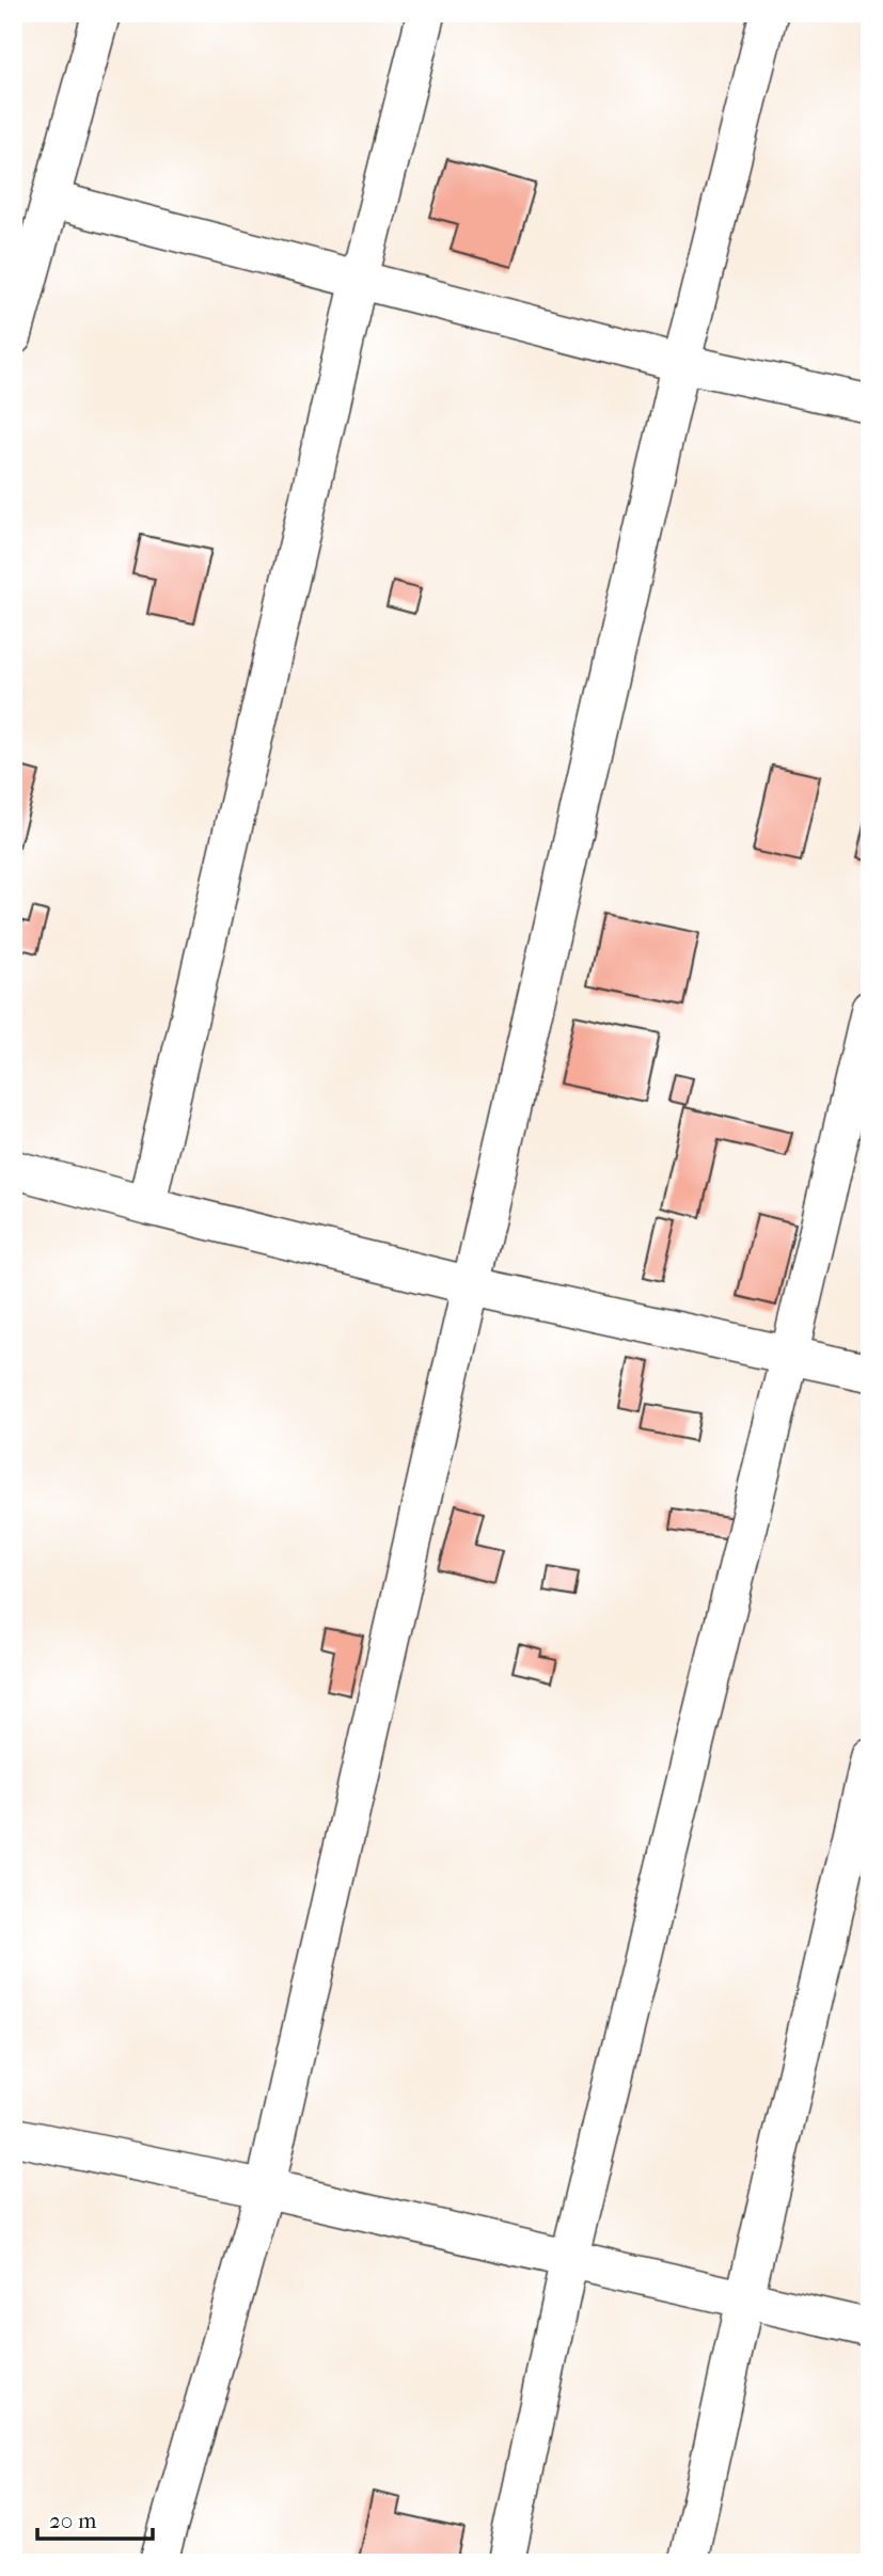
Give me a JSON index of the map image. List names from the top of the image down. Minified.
{"scale_bar":"20 m"}
